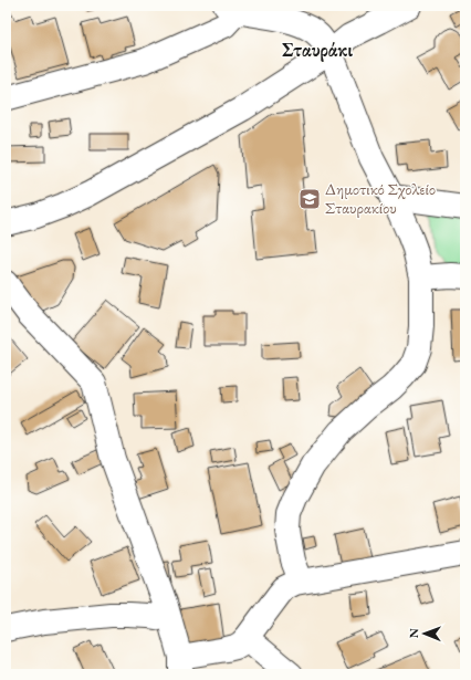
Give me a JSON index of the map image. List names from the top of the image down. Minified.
{"districts":["Σταυράκι"],"places":{"school or university":["Δημοτικό Σχολείο Σταυρακίου"]},"north":"left"}
